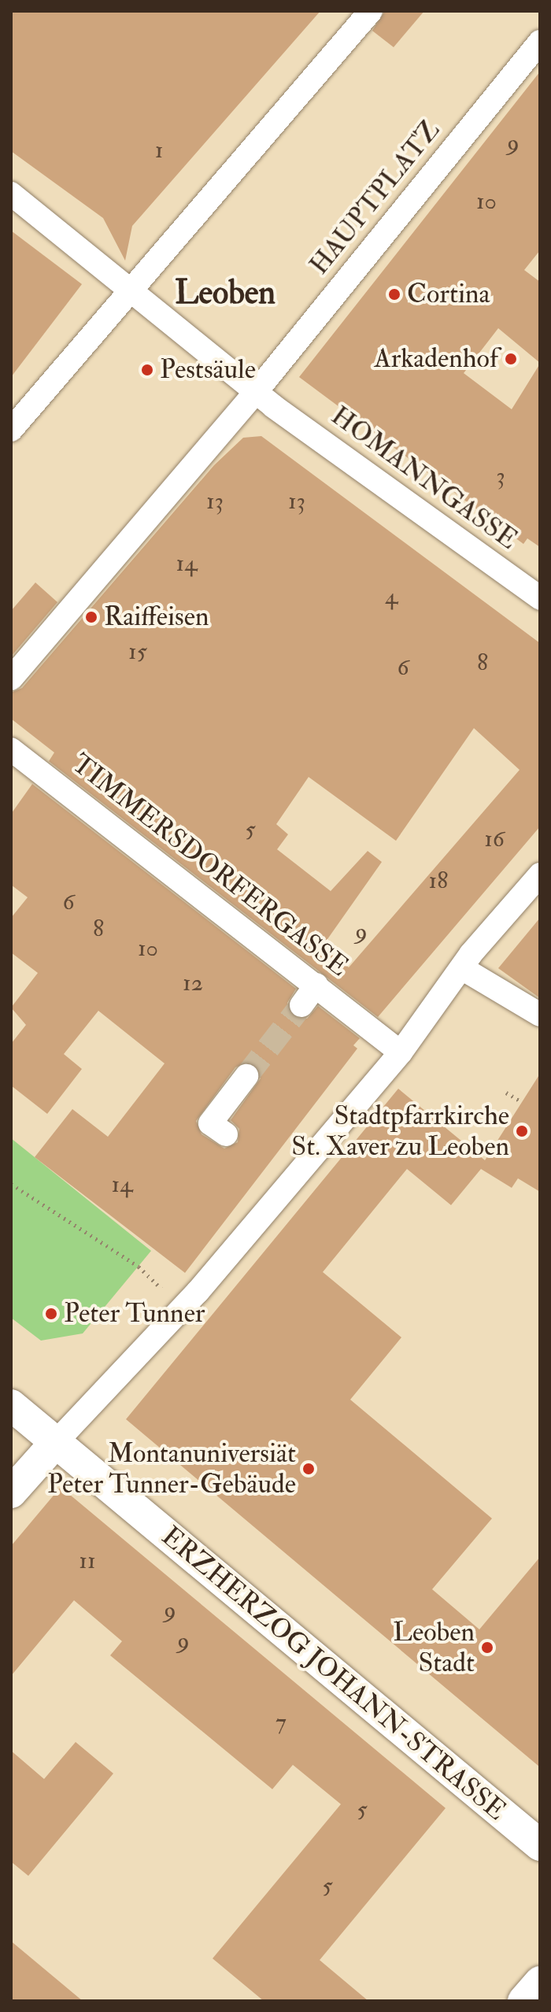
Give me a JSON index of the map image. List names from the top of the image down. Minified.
{"streets":{"street":["HAUPTPLATZ","HOMANNGASSE","TIMMERSDORFERGASSE","ERZHERZOG JOHANN-STRASSE"]},"crossings":[["HAUPTPLATZ","HOMANNGASSE"]],"districts":["Leoben"],"places":["Cortina","Arkadenhof","Pestsäule","Raiffeisen","Stadtpfarrkirche St. Xaver zu Leoben","Peter Tunner","Montanuniversiät Peter Tunner-Gebäude","Leoben Stadt"],"house_numbers":["9","1","10","3","13","13","14","4","15","8","6","5","16","18","6","8","9","10","12","14","11","9","9","7","5","5"]}
